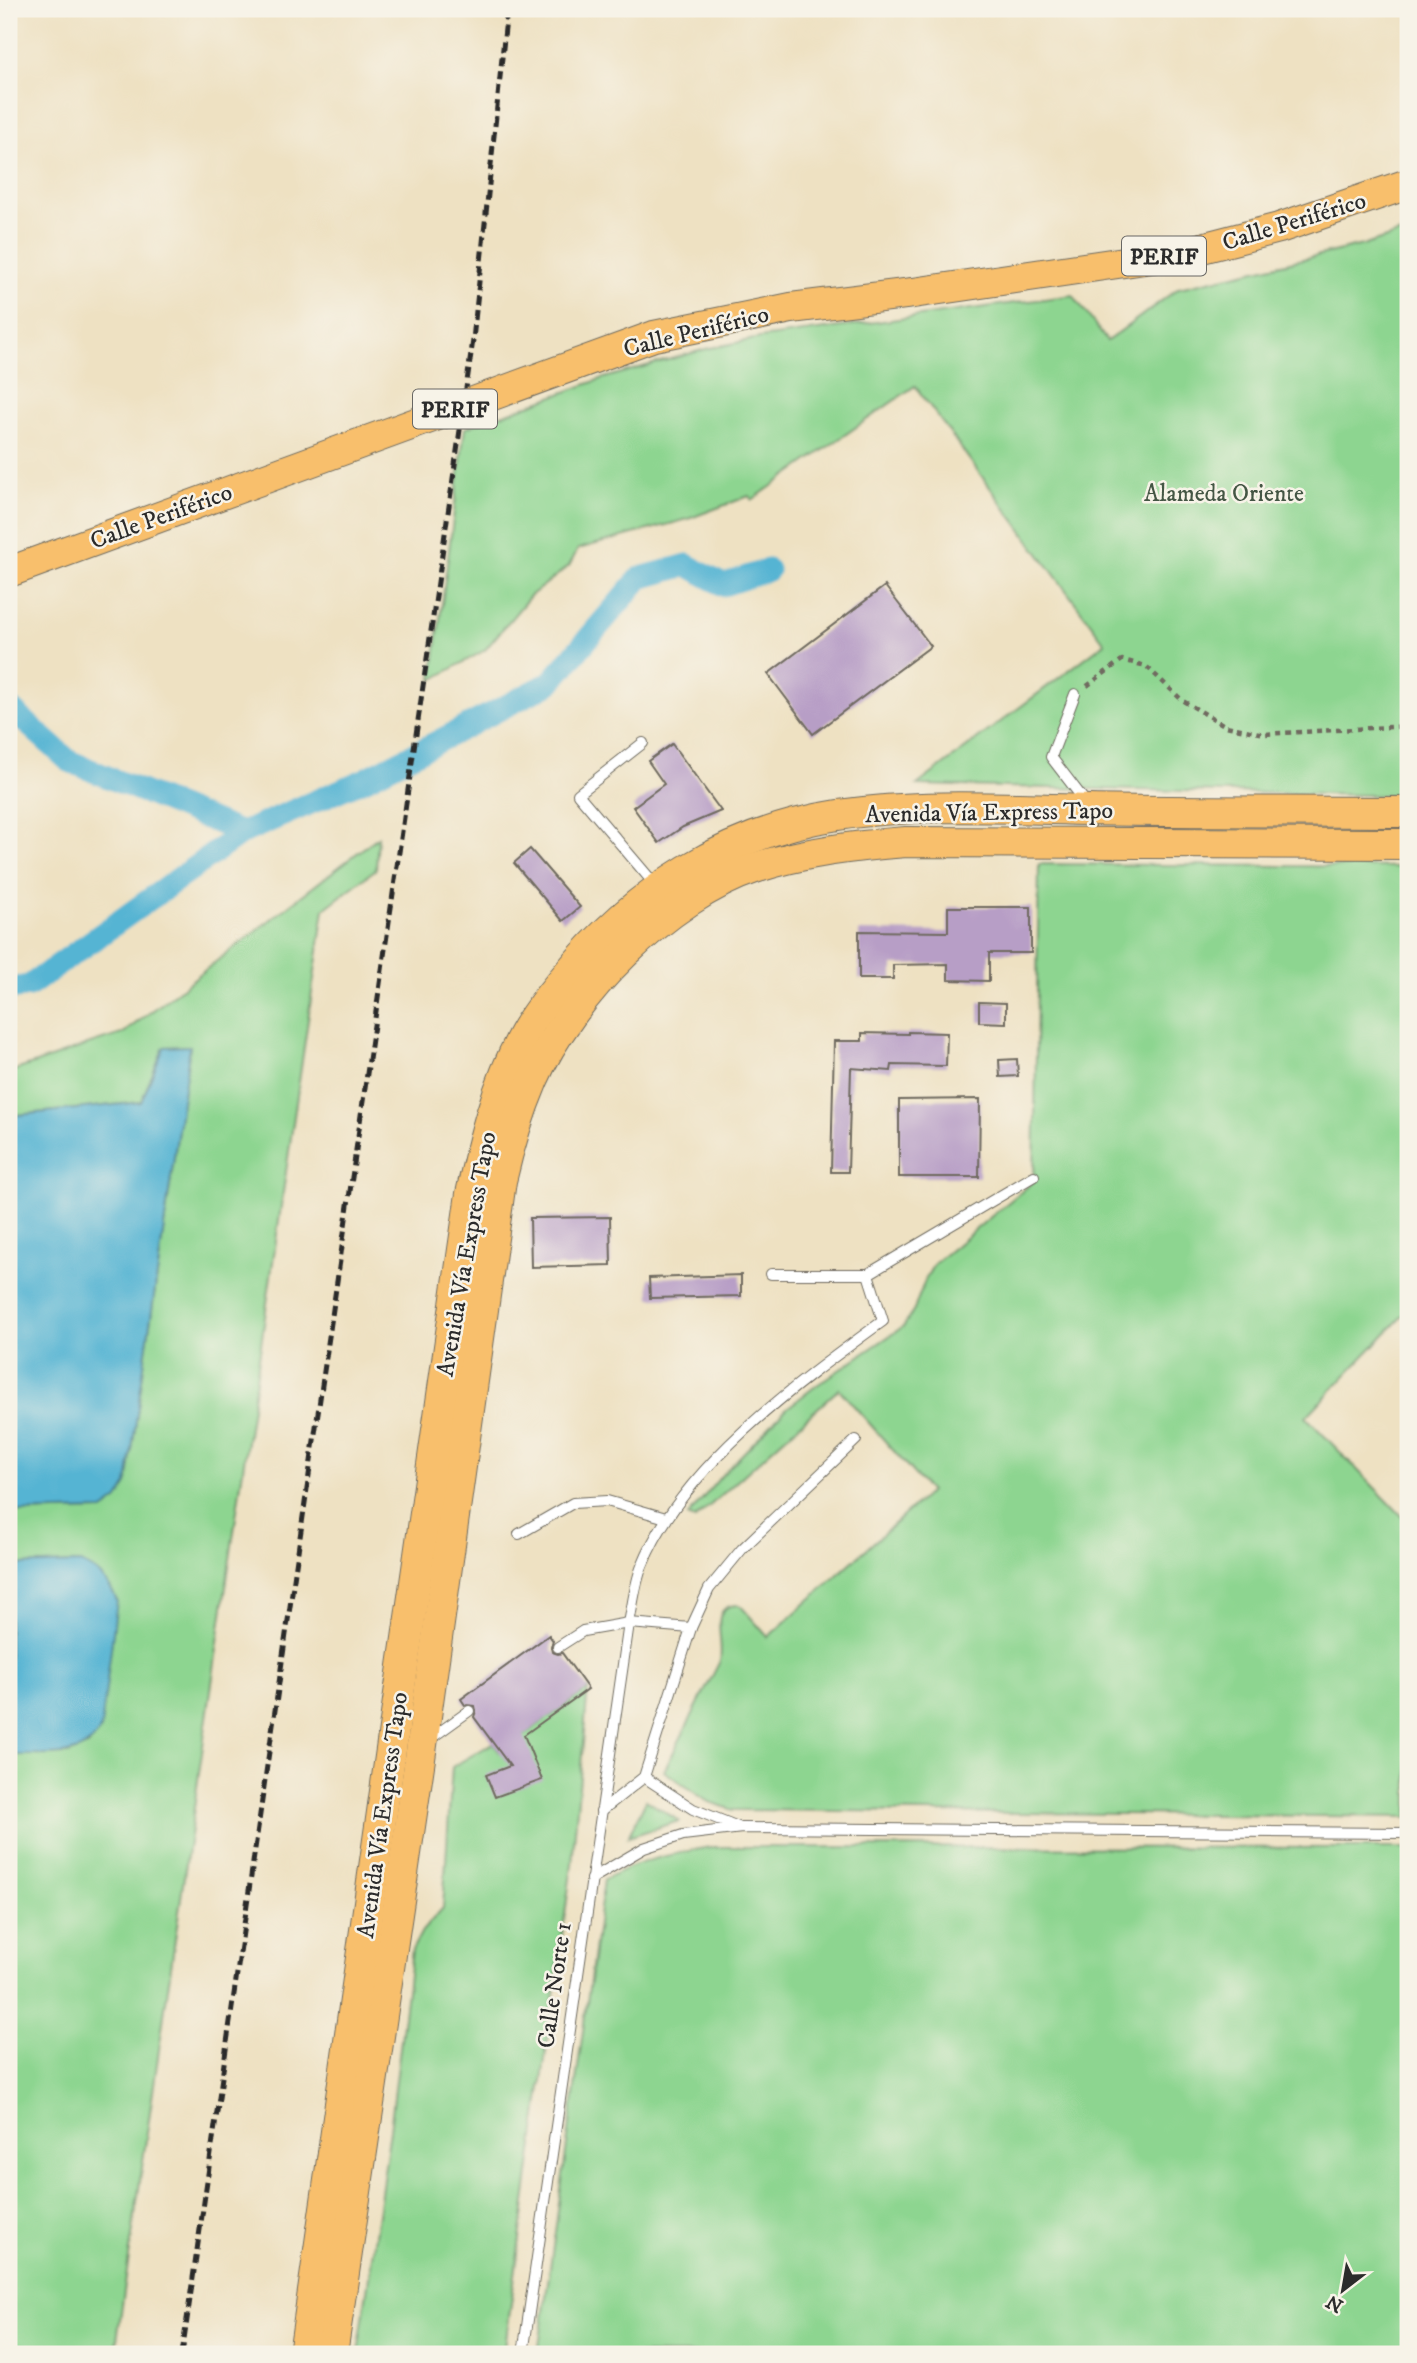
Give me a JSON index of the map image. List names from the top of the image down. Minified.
{"streets":{"main road":["Calle Periférico","PERIF","Avenida Vía Express Tapo"],"lane":["Calle Norte 1"]},"parks":["Alameda Oriente"],"north":"bottom left"}
